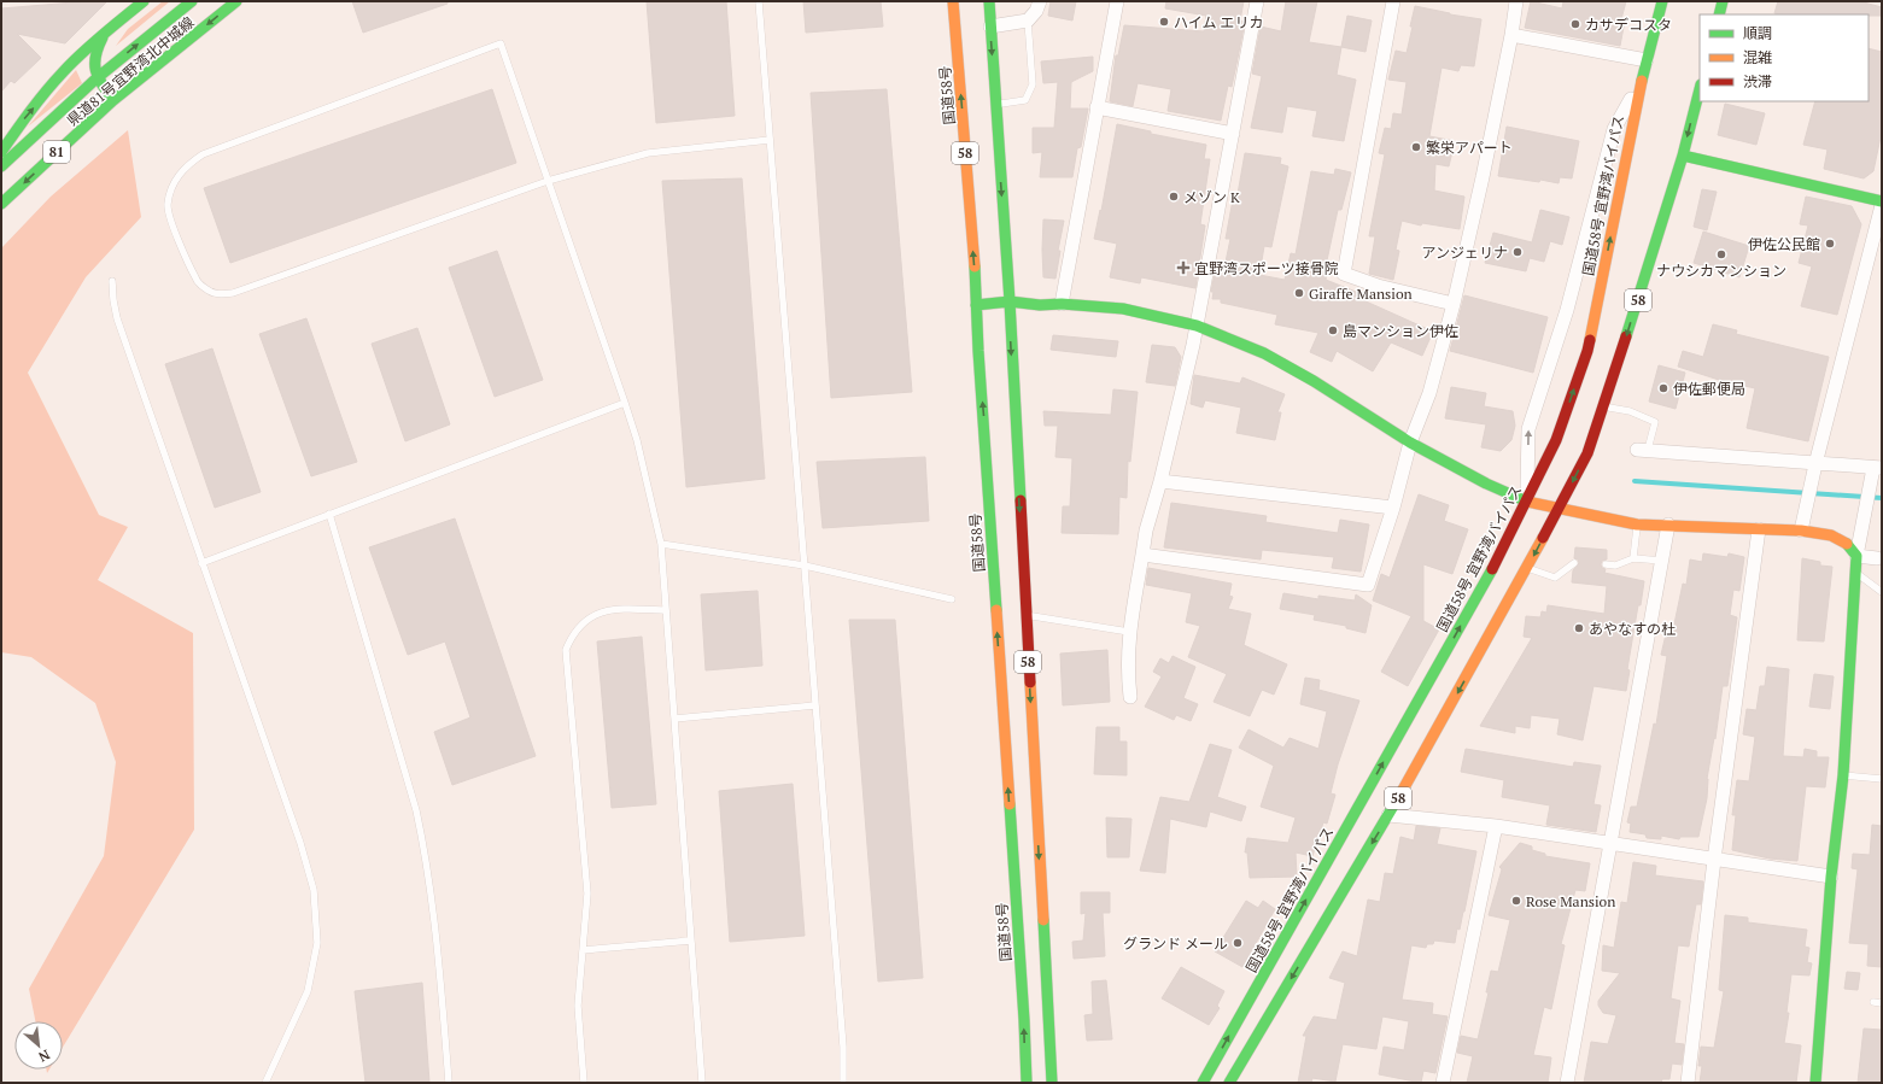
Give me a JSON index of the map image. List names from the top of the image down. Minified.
{"streets":{"main road":["県道81号宜野湾北中城線","国道58号","81","58","国道58号 宜野湾バイパス"]},"places":{"other":["ハイム エリカ","カサデコスタ","繁栄アパート","メゾン K","伊佐公民館","アンジェリナ","ナウシカマンション","Giraffe Mansion","島マンション伊佐","伊佐郵便局","あやなすの杜","Rose Mansion","グランド メール"],"health":["宜野湾スポーツ接骨院"]},"legend":["順調","混雑","渋滞"],"north":"bottom right"}
